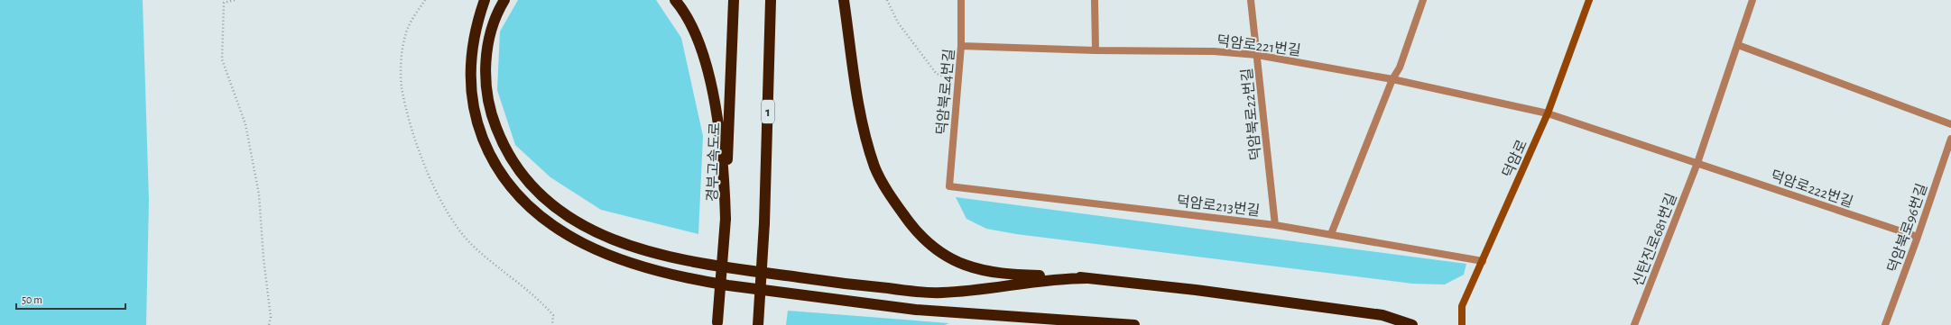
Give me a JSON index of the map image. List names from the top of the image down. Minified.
{"streets":{"highway":["1","경부고속도로"],"street":["덕암로221번길","덕암북로4번길","덕암북로22번길","덕암로","덕암로222번길","덕암로213번길","덕암북로96번길","신탄진로681번길"]},"crossings":[["덕암로221번길","덕암북로4번길"],["덕암로221번길","덕암북로22번길"],["덕암로221번길","덕암로"],["덕암로221번길","덕암로222번길"],["덕암북로4번길","덕암로213번길"],["덕암북로22번길","덕암로213번길"],["덕암로","덕암로222번길"],["덕암로","덕암로213번길"],["덕암로222번길","덕암북로96번길"],["덕암로222번길","신탄진로681번길"]],"scale_bar":"50 m"}
